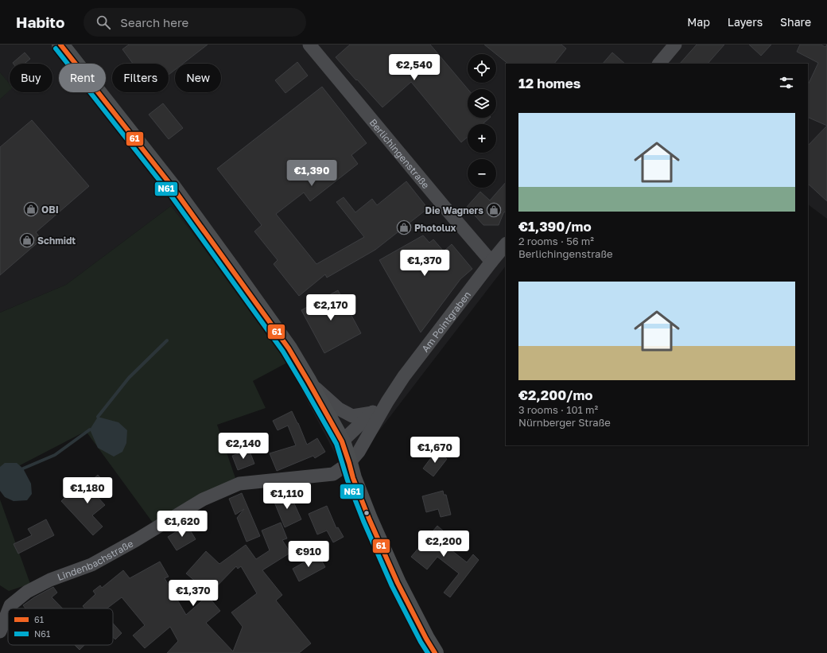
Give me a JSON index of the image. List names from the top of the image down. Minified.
{"streets":{"street":["Berlichingenstraße","Am Pointgraben","Lindenbachstraße"]},"crossings":[["Berlichingenstraße","Am Pointgraben"],["Am Pointgraben","Lindenbachstraße"]],"places":{"shop":["OBI","Die Wagners","Photolux","Schmidt"]},"lines":["transit line 61","transit line N61"],"legend":["61","N61"],"page":{"header":"Habito","search":"Search here","nav":["Map","Layers","Share"],"map_buttons":["+","−"],"price":["€2,540","€1,390","€1,370","€2,170","€2,140","€1,670","€1,180","€1,110","€1,620","€2,200","€910","€1,370"],"chip":["Buy","Rent","Filters","New"],"heading":"12 homes","list":[{"name":"€1,390/mo","note":"2 rooms · 56 m² · Berlichingenstraße"},{"name":"€2,200/mo","note":"3 rooms · 101 m² · Nürnberger Straße"}]}}
